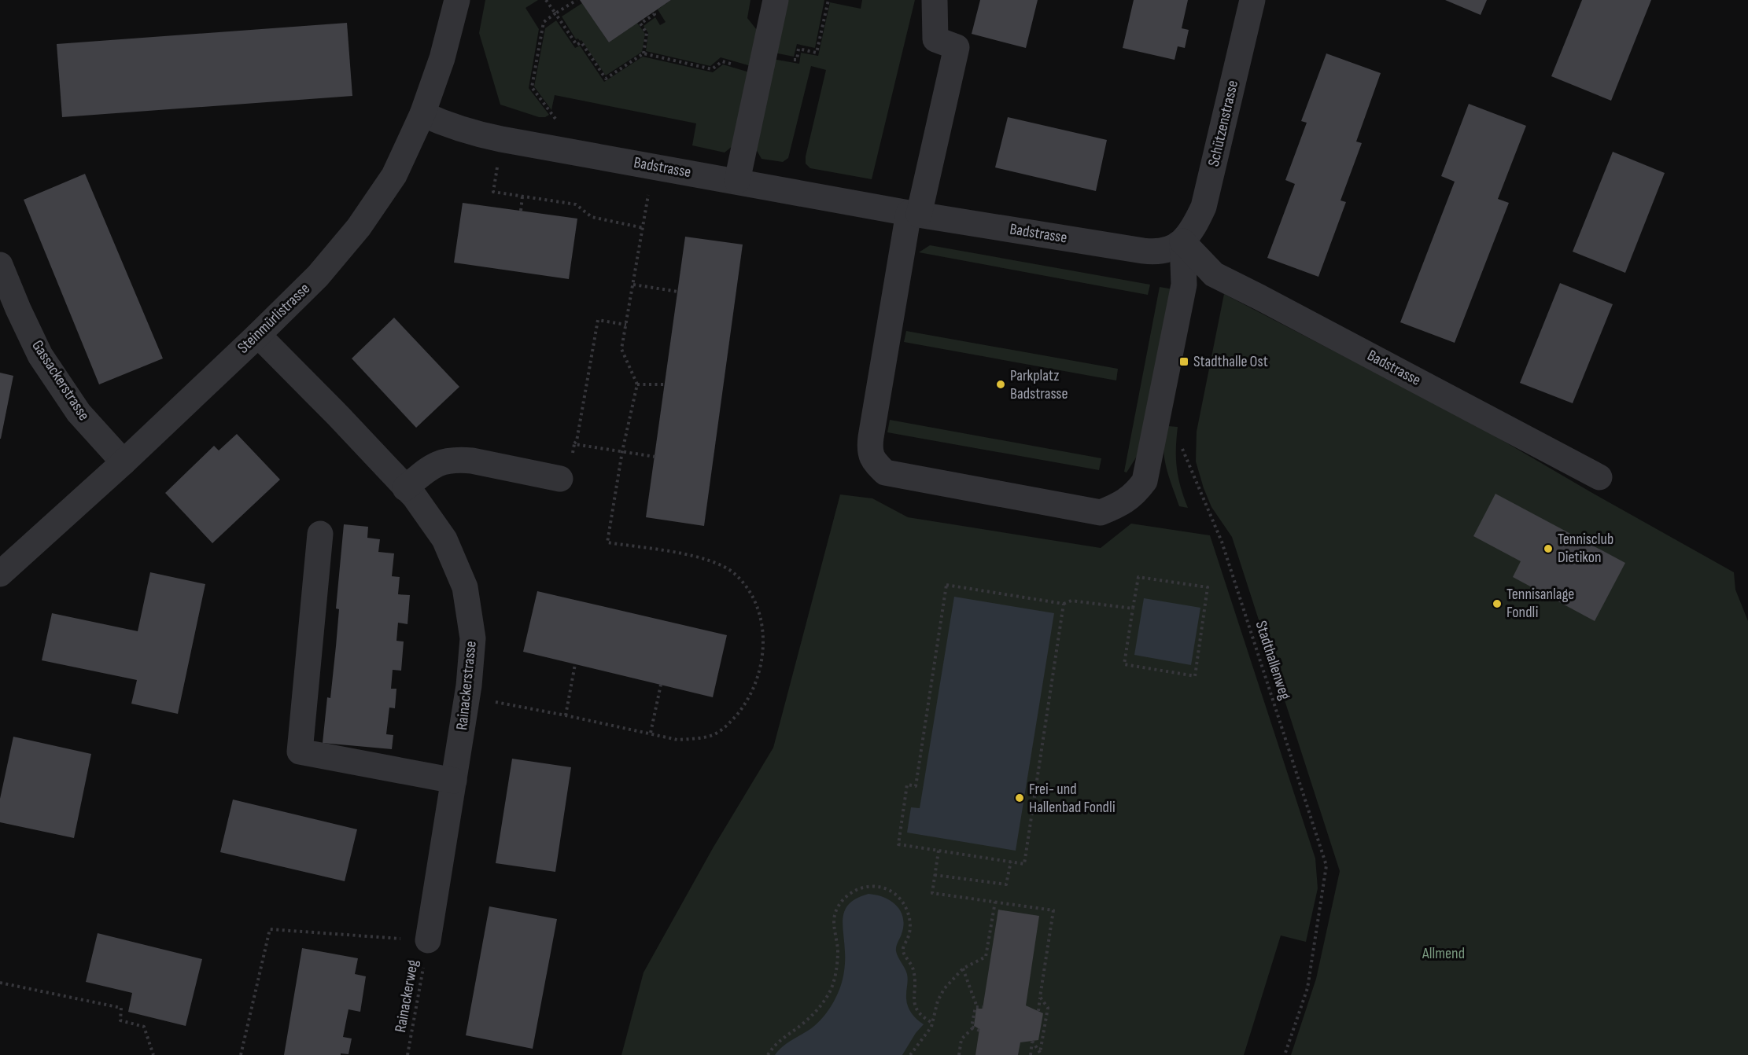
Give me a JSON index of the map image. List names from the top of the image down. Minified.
{"streets":{"street":["Schützenstrasse","Badstrasse","Steinmürlistrasse","Gassackerstrasse","Rainackerstrasse"],"path":["Stadthallenweg","Rainackerweg"]},"crossings":[["Schützenstrasse","Badstrasse"],["Badstrasse","Steinmürlistrasse"],["Steinmürlistrasse","Gassackerstrasse"],["Steinmürlistrasse","Rainackerstrasse"],["Rainackerstrasse","Rainackerweg"]],"parks":["Allmend"],"places":{"transit":["Stadthalle Ost"],"other":["Parkplatz Badstrasse","Tennisclub Dietikon","Tennisanlage Fondli","Frei- und Hallenbad Fondli"]}}
